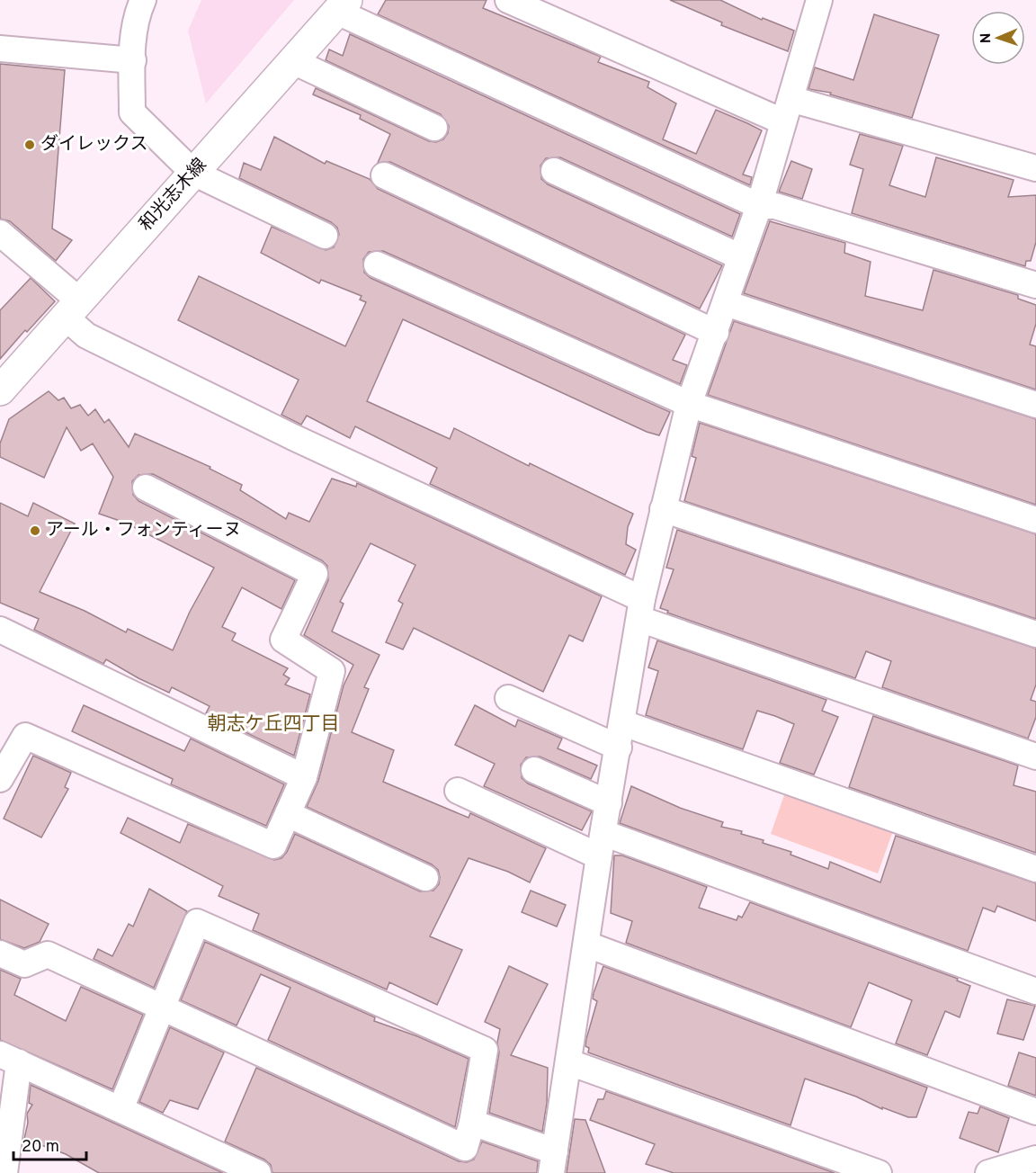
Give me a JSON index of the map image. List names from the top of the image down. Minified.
{"streets":{"main road":["和光志木線"]},"districts":["朝志ケ丘四丁目"],"places":["ダイレックス","アール・フォンティーヌ"],"scale_bar":"20 m","north":"left"}
